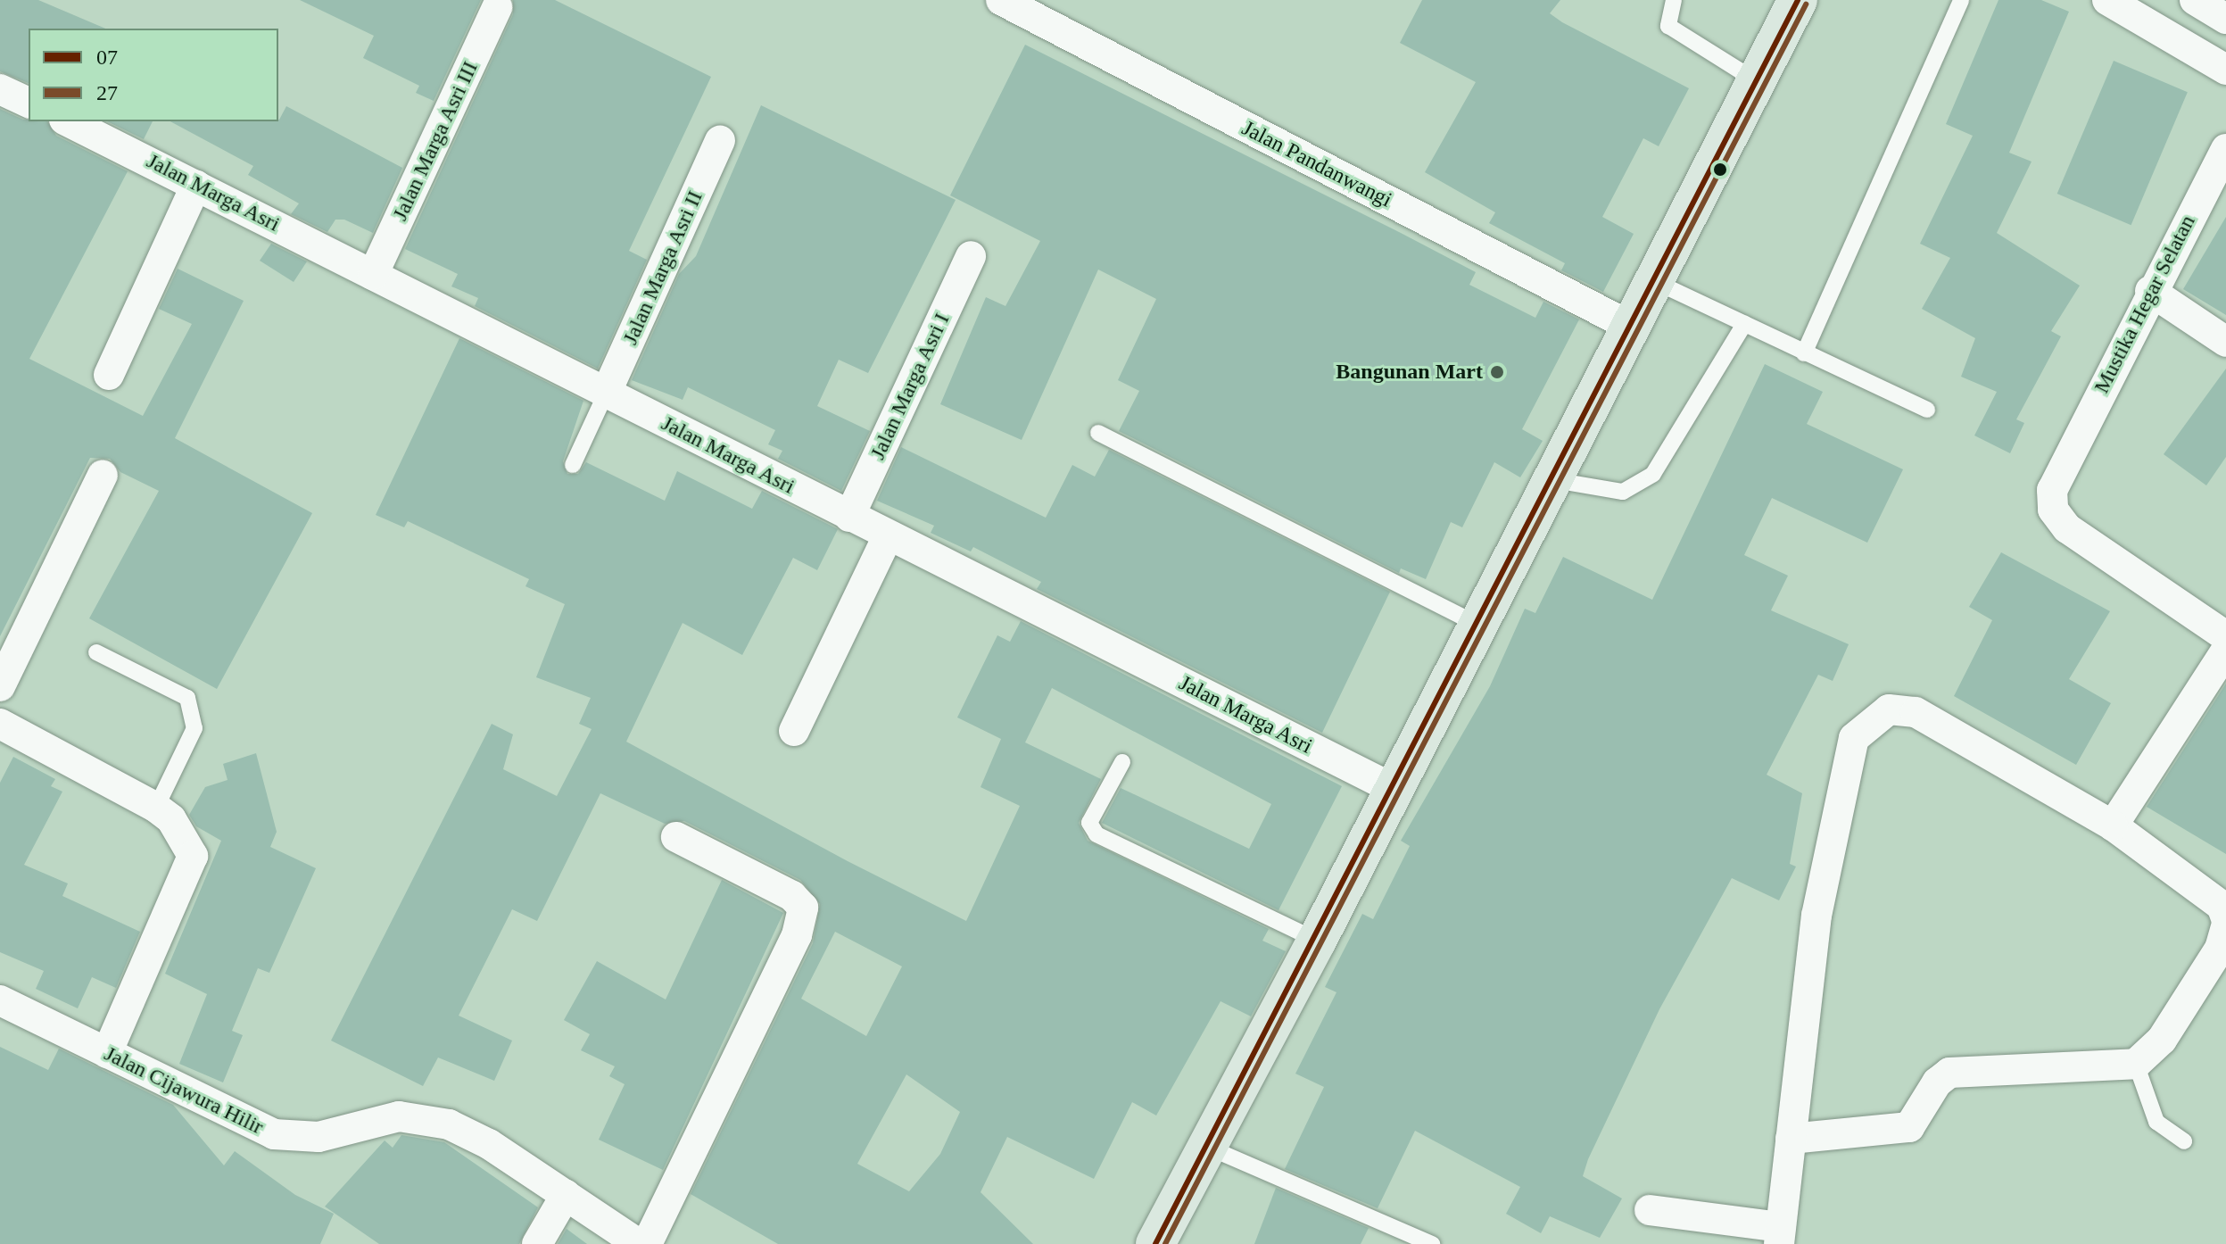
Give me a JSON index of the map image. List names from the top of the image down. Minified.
{"streets":{"street":["Jalan Marga Asri III","Jalan Pandanwangi","Jalan Marga Asri","Jalan Marga Asri II","Mustika Hegar Selatan","Jalan Marga Asri I","Jalan Cijawura Hilir"]},"crossings":[["Jalan Marga Asri III","Jalan Marga Asri"],["Jalan Marga Asri","Jalan Marga Asri II"],["Jalan Marga Asri","Jalan Marga Asri I"]],"places":["Bangunan Mart"],"lines":["transit line 07","transit line 27"],"legend":["07","27"]}
